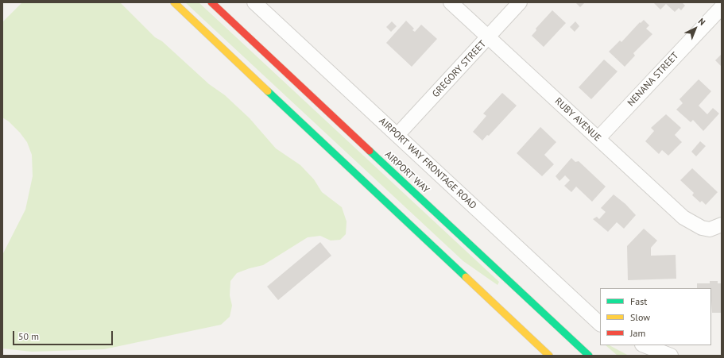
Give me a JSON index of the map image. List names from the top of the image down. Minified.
{"streets":{"main road":["AIRPORT WAY"],"street":["GREGORY STREET","NENANA STREET","RUBY AVENUE","AIRPORT WAY FRONTAGE ROAD"]},"crossings":[["GREGORY STREET","RUBY AVENUE"],["GREGORY STREET","AIRPORT WAY FRONTAGE ROAD"],["NENANA STREET","RUBY AVENUE"]],"legend":["Fast","Slow","Jam"],"scale_bar":"50 m","north":"top right"}
